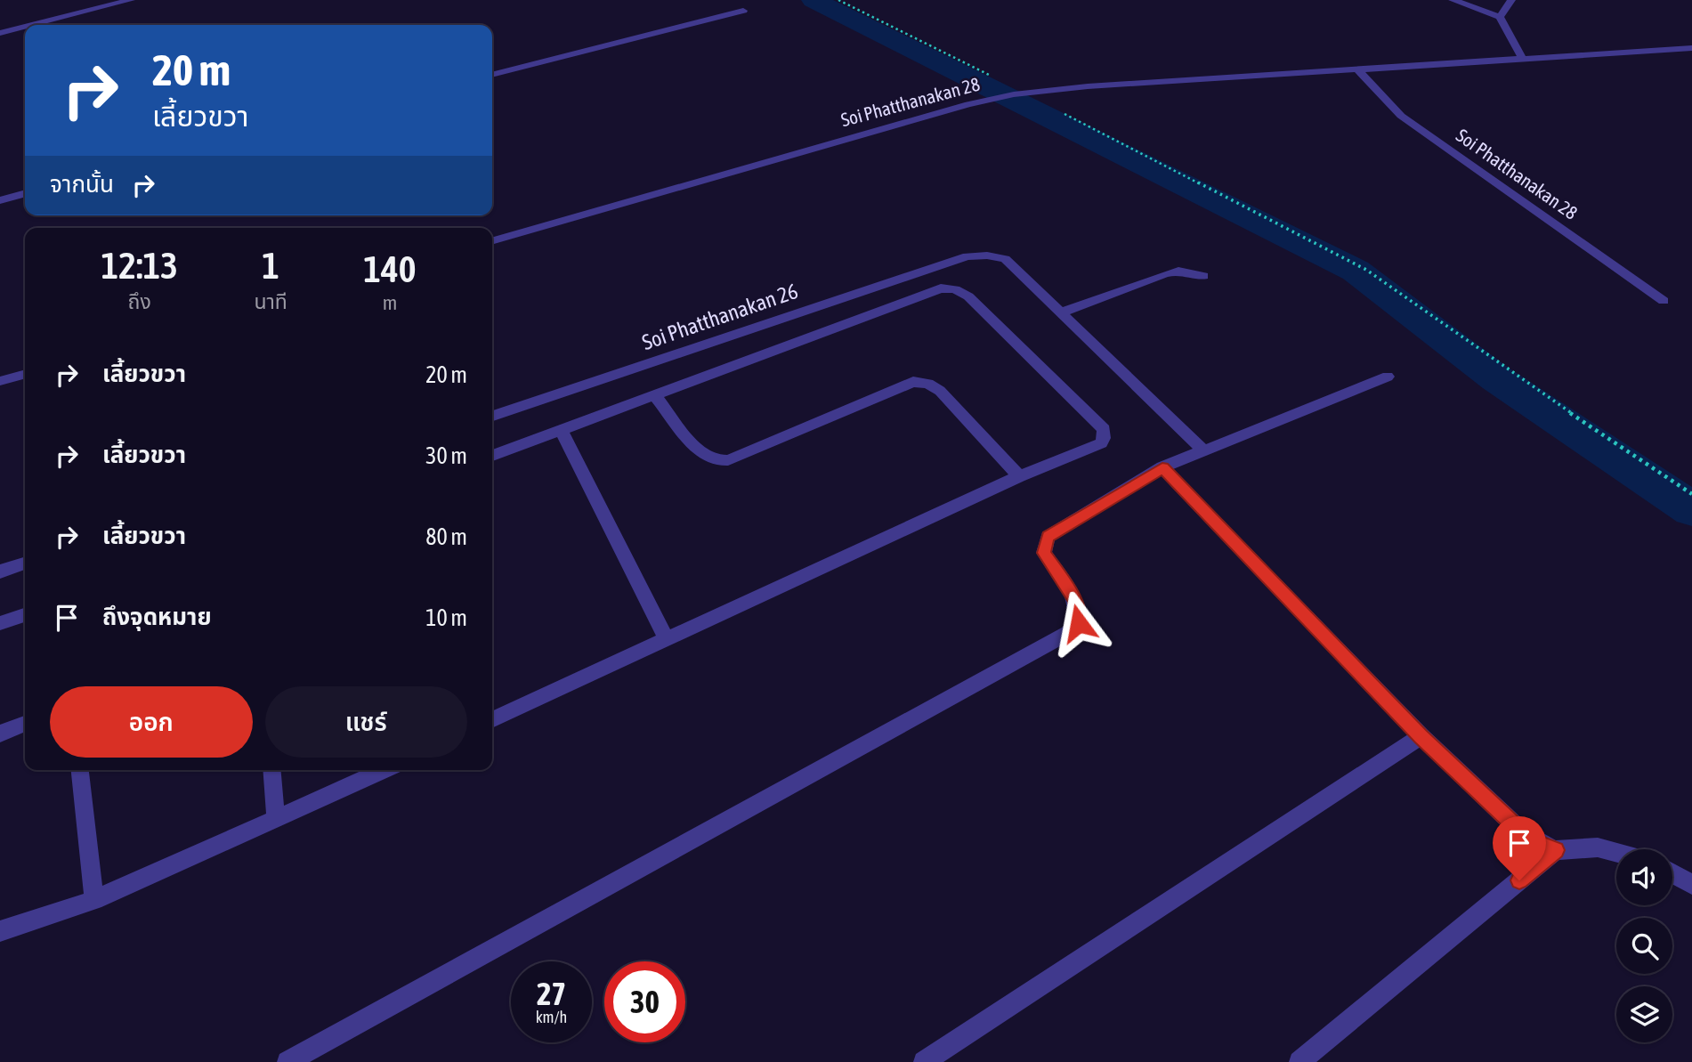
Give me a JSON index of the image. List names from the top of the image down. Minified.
{"streets":{"street":["Soi Phatthanakan 28","Soi Phatthanakan 26"]},"page":{"turn":["20 m","เลี้ยวขวา"],"then":"จากนั้น","eta":["12:13","ถึง","1","นาที","140","m"],"list":[{"name":"เลี้ยวขวา","value":"20 m"},{"name":"เลี้ยวขวา","value":"30 m"},{"name":"เลี้ยวขวา","value":"80 m"},{"name":"ถึงจุดหมาย","value":"10 m"}],"buttons":["ออก","แชร์"],"speed":"27 km/h","limit":"30"}}
